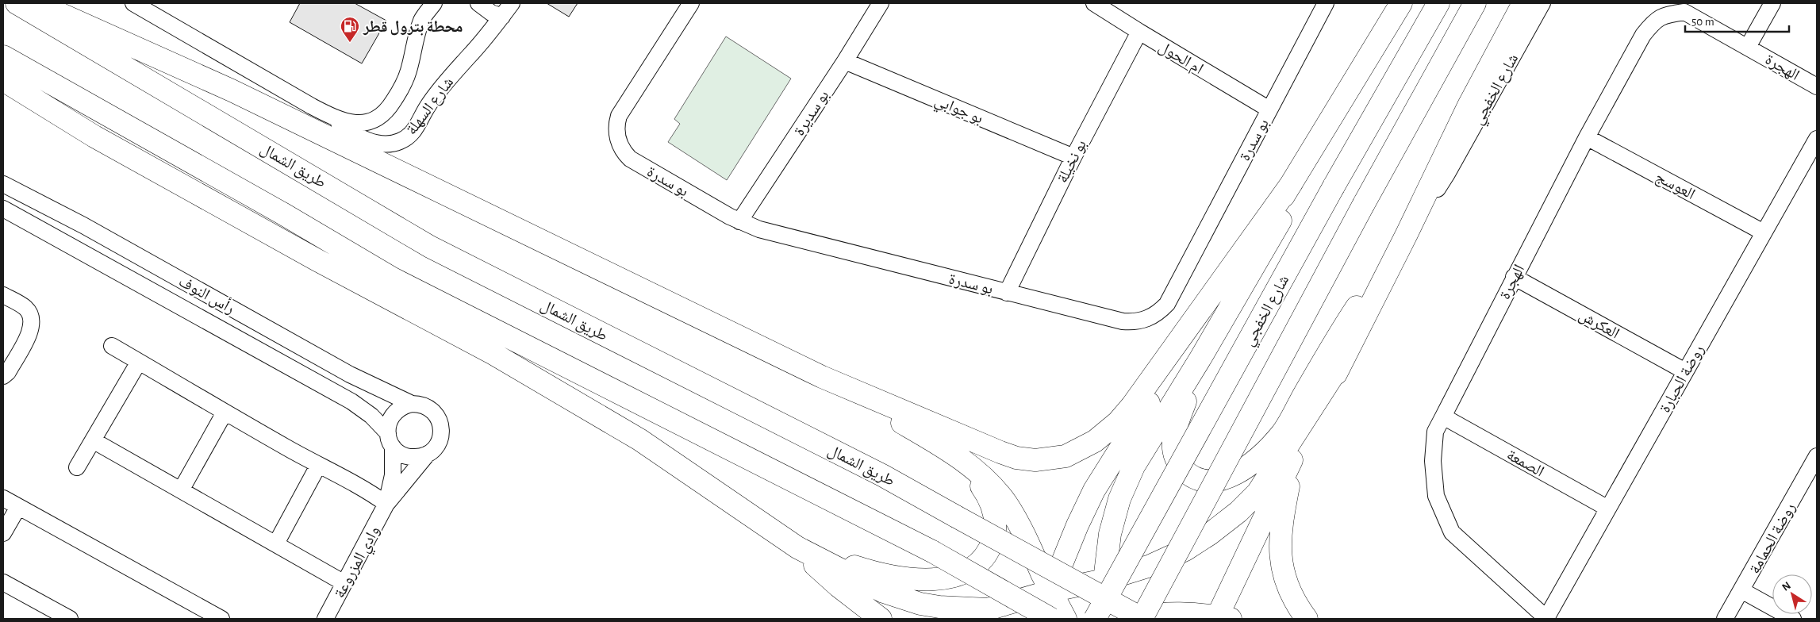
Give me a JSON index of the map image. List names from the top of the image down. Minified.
{"streets":{"highway":["شارع الخفجي","طريق الشمال"],"street":["ام الحول","الهجرة","شارع السهلة","بو جوابي","بو سديرة","بو سدرة","بو نخيلة","العوسج","رأس النوف","العكرش","روضة الحبارة","الصمعة","روضة الحمامة","وادي المزروعة"]},"crossings":[["ام الحول","بو سدرة"],["ام الحول","بو نخيلة"],["الهجرة","العوسج"],["الهجرة","العكرش"],["الهجرة","روضة الحبارة"],["الهجرة","الصمعة"],["بو جوابي","بو سديرة"],["بو جوابي","بو نخيلة"],["بو سديرة","بو سدرة"],["بو سدرة","بو نخيلة"],["العوسج","روضة الحبارة"],["رأس النوف","وادي المزروعة"],["العكرش","روضة الحبارة"],["روضة الحبارة","الصمعة"]],"places":{"fuel station":["محطة بترول قطر"]},"scale_bar":"50 m","north":"top left"}
